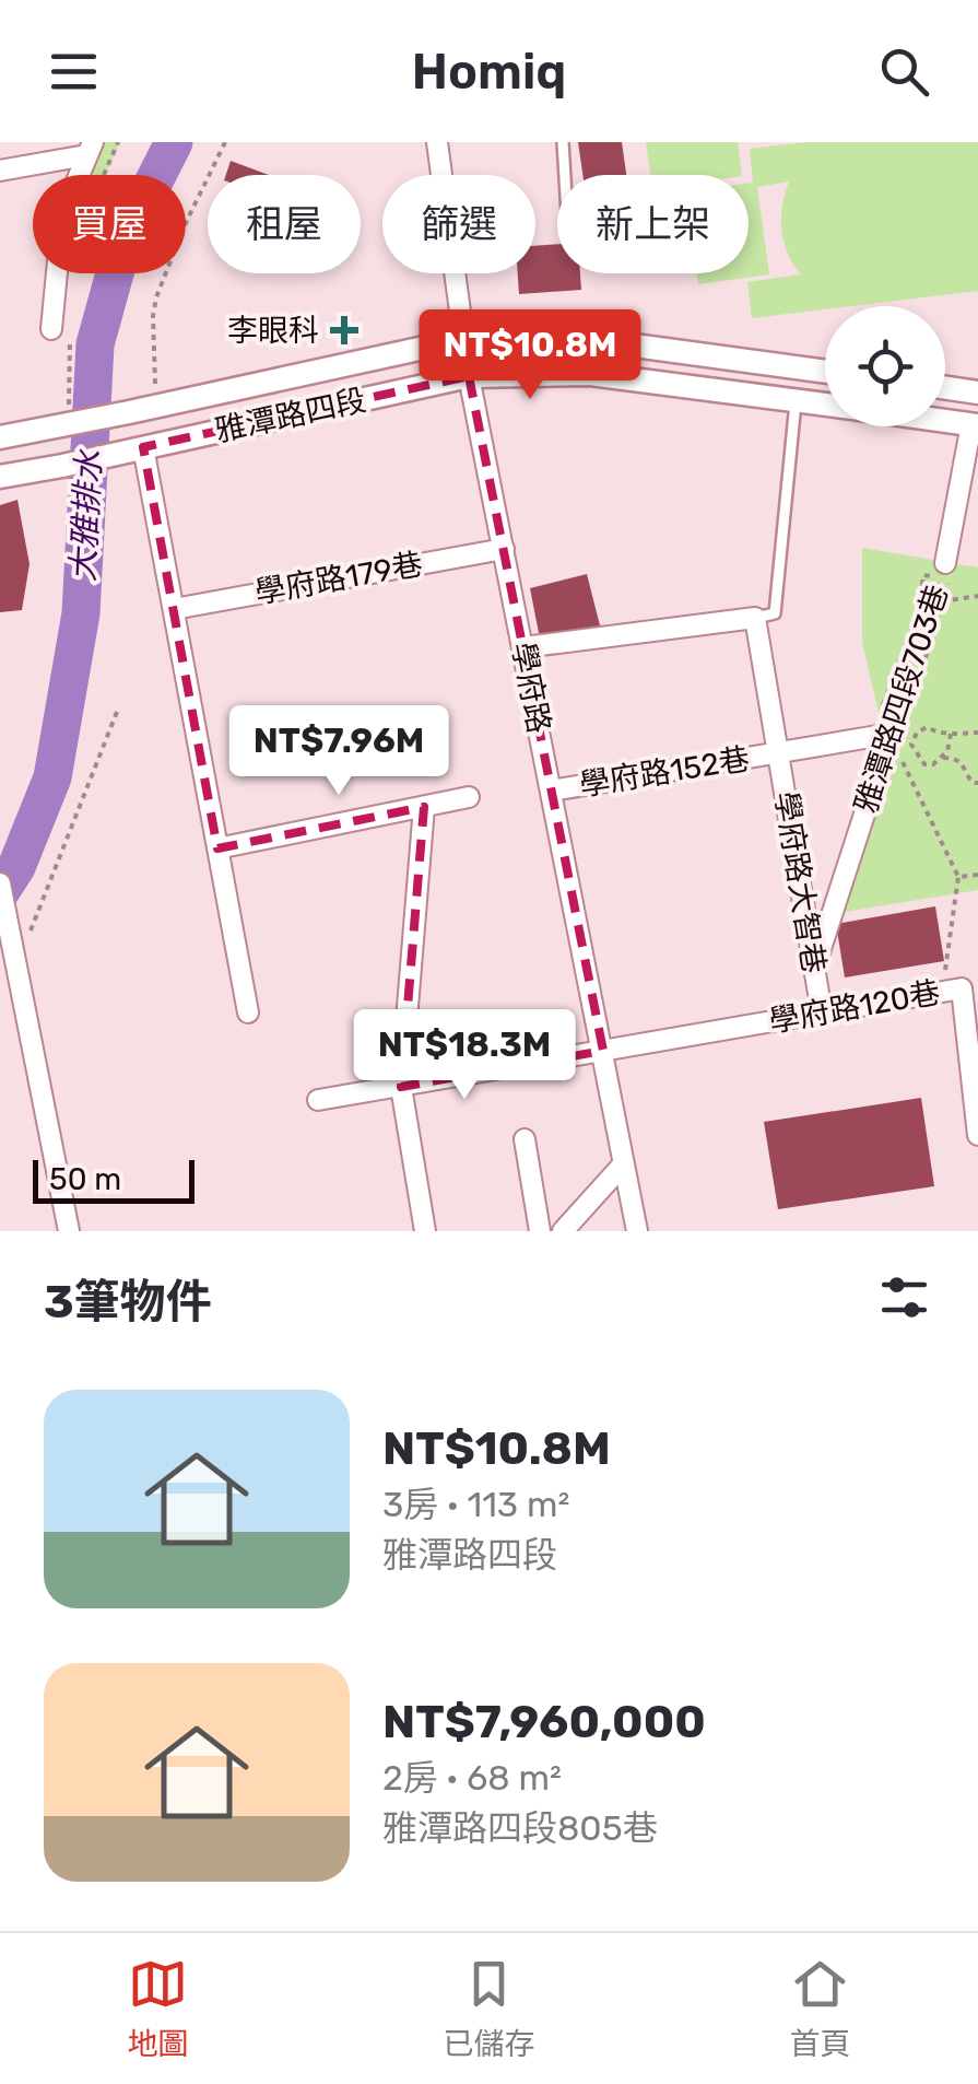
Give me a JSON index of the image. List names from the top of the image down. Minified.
{"streets":{"street":["雅潭路四段","學府路179巷","學府路","雅潭路四段703巷","學府路152巷","學府路大智巷","學府路120巷"]},"crossings":[["雅潭路四段","學府路"],["雅潭路四段","雅潭路四段703巷"],["學府路179巷","學府路"],["學府路","學府路152巷"],["學府路","學府路120巷"],["雅潭路四段703巷","學府路大智巷"],["學府路152巷","學府路大智巷"],["學府路大智巷","學府路120巷"]],"water":["大雅排水"],"places":{"health":["李眼科"]},"scale_bar":"50 m","page":{"header":"Homiq","chip":["買屋","租屋","篩選","新上架"],"price":["NT$10.8M","NT$7.96M","NT$18.3M"],"scale":"50 m","heading":"3筆物件","list":[{"name":"NT$10.8M","note":"3房 · 113 m² · 雅潭路四段"},{"name":"NT$7,960,000","note":"2房 · 68 m² · 雅潭路四段805巷"}],"tabs":["地圖","已儲存","首頁"]}}
